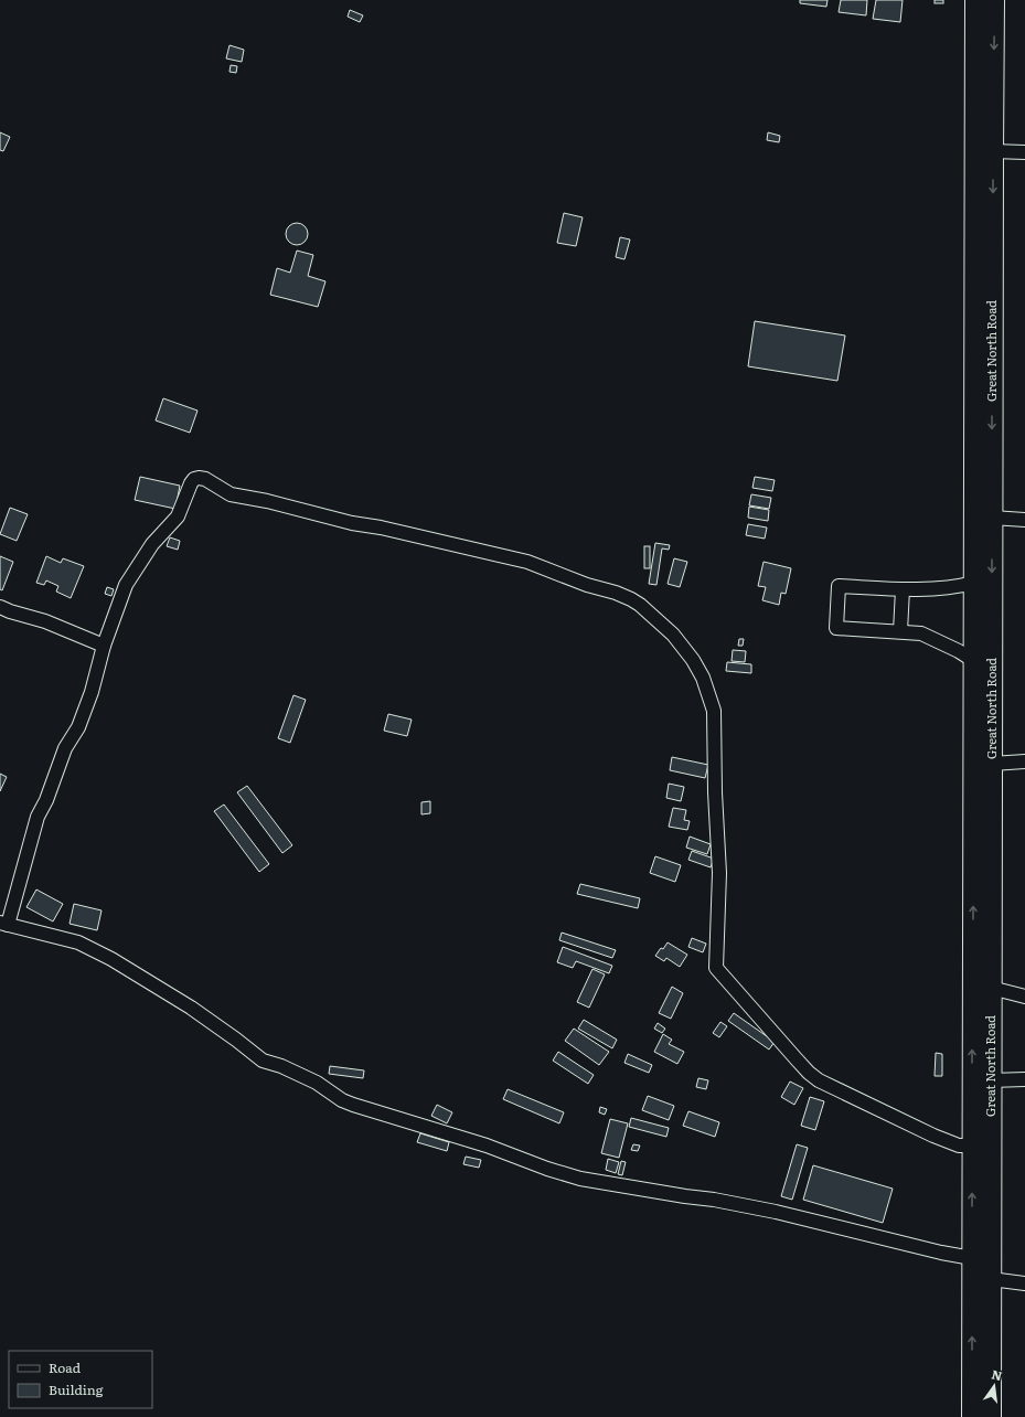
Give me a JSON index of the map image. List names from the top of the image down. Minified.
{"streets":{"highway":["Great North Road"]},"legend":["Road","Building"],"north":"top"}
